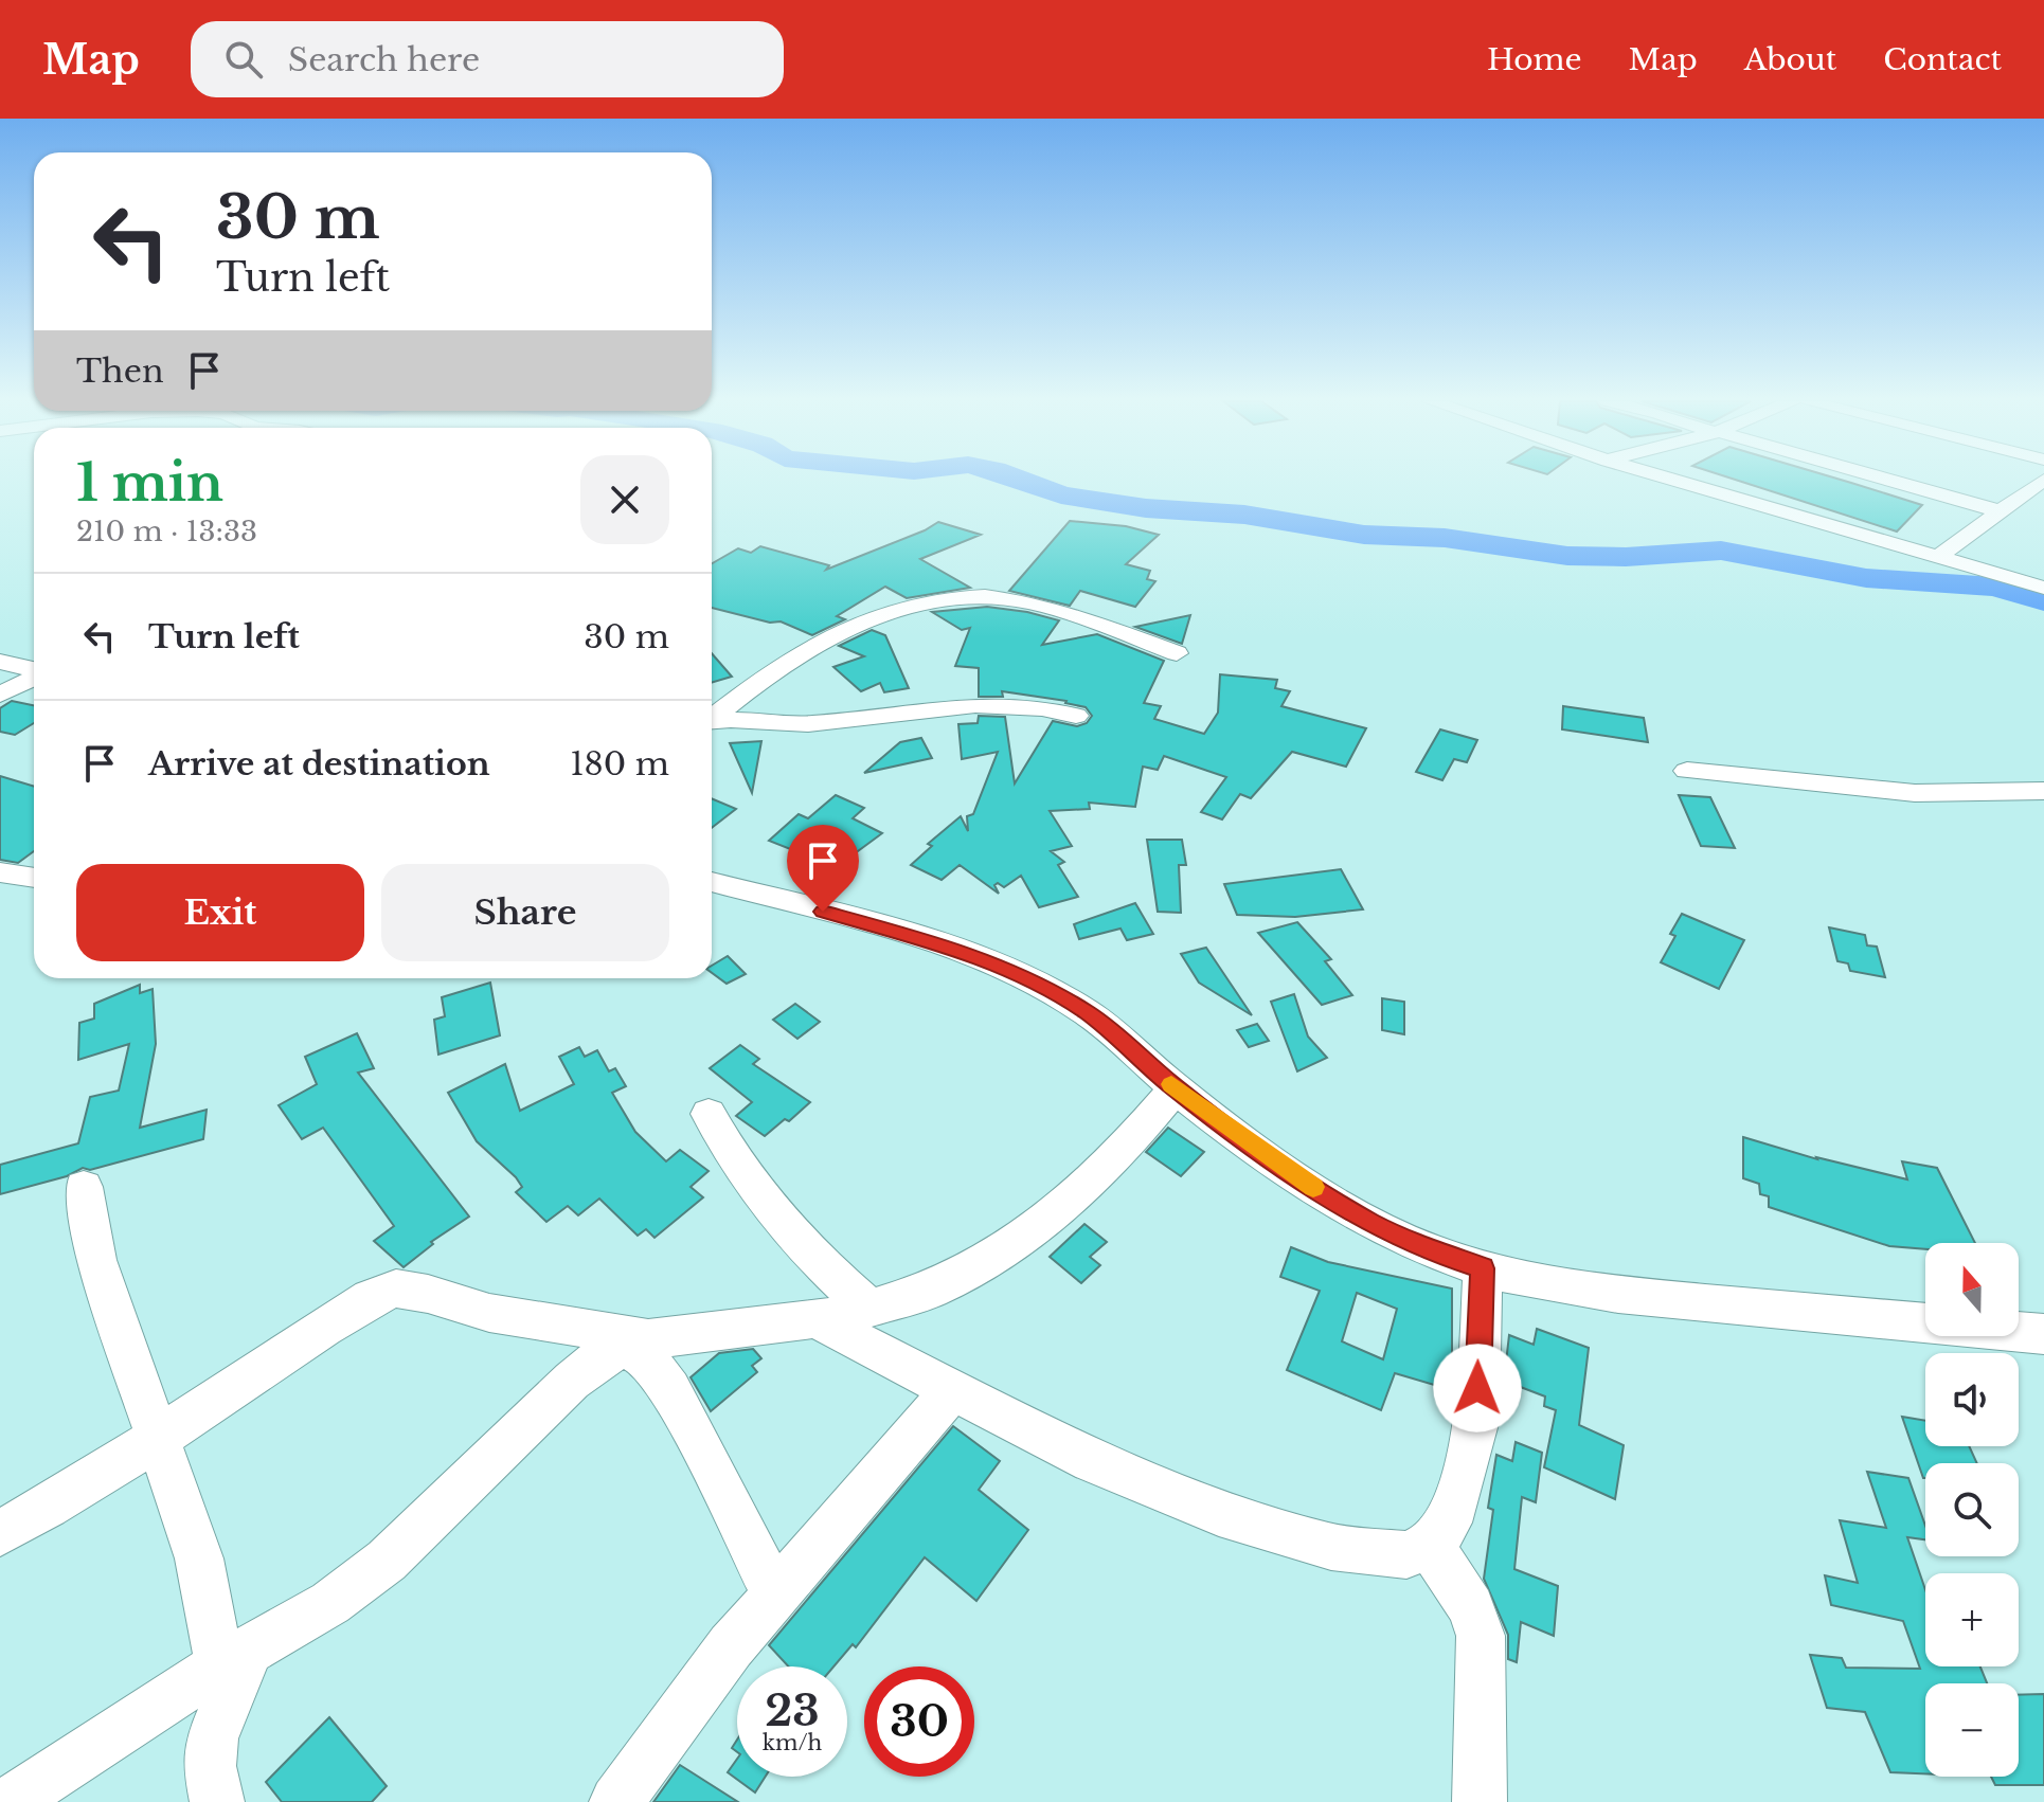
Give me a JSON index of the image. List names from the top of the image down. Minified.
{"north":"top","page":{"header":"Map","search":"Search here","nav":["Home","Map","About","Contact"],"turn":["30 m","Turn left"],"then":"Then","heading":["1 min","210 m · 13:33"],"list":[{"name":"Turn left","value":"30 m"},{"name":"Arrive at destination","value":"180 m"}],"buttons":["Exit","Share"],"map_buttons":["+","−"],"speed":"23 km/h","limit":"30"}}
